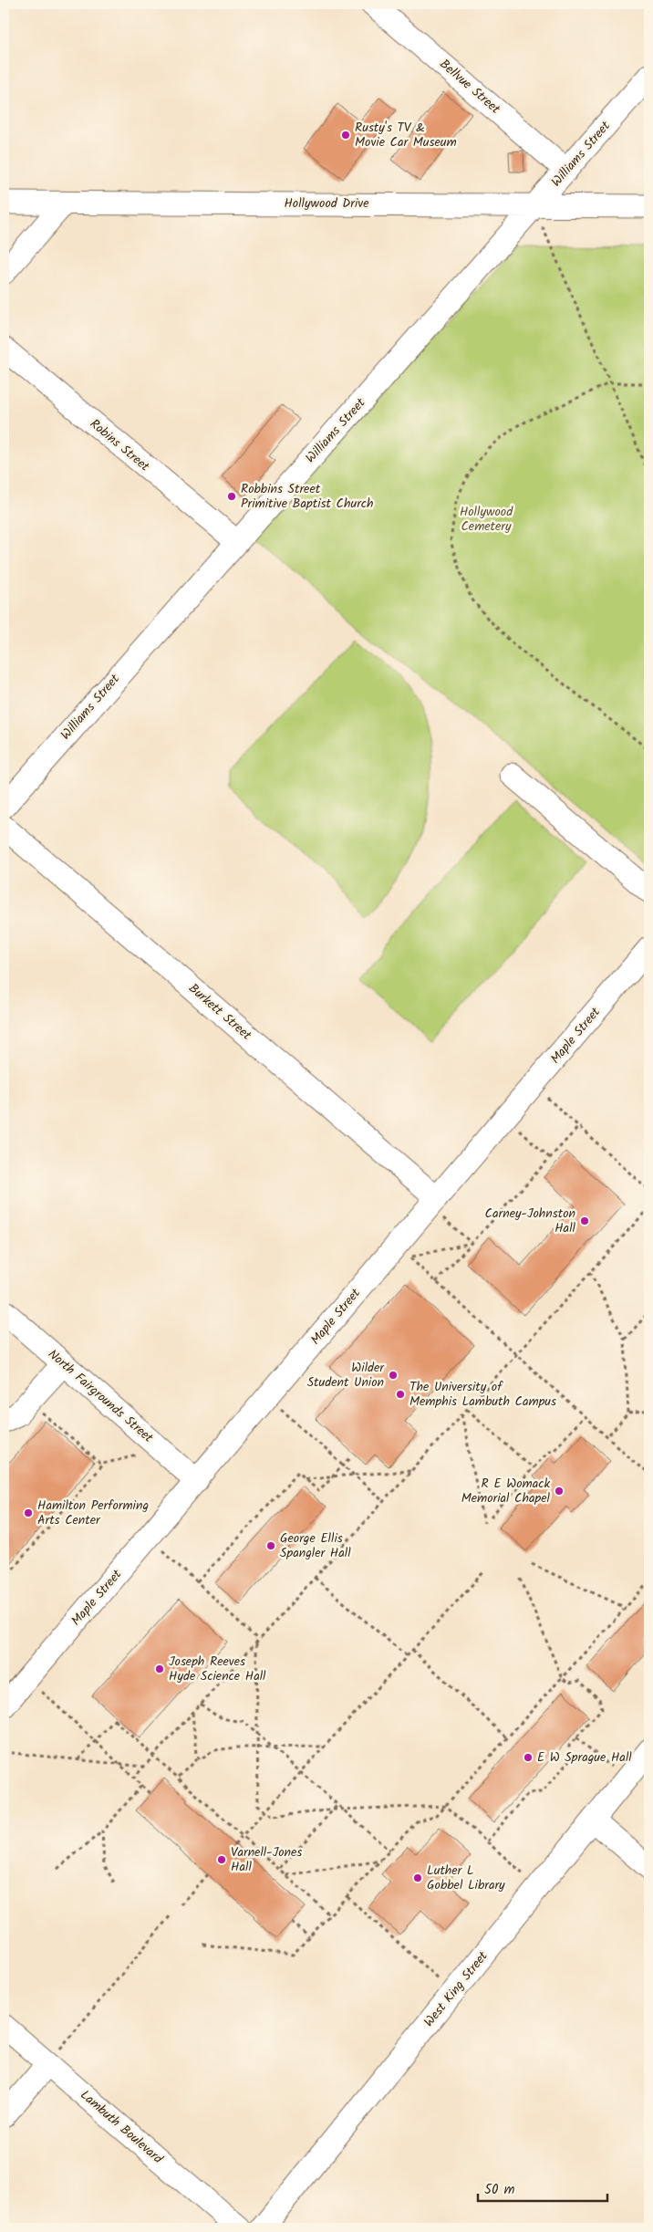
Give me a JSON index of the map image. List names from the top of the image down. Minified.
{"streets":{"street":["Bellvue Street","Williams Street","Hollywood Drive","Robins Street","Burkett Street","Maple Street","North Fairgrounds Street","West King Street","Lambuth Boulevard"]},"crossings":[["Bellvue Street","Williams Street"],["Williams Street","Hollywood Drive"],["Williams Street","Robins Street"],["Burkett Street","Maple Street"],["Maple Street","North Fairgrounds Street"]],"parks":["Hollywood Cemetery"],"places":["Rusty's TV & Movie Car Museum","Robbins Street Primitive Baptist Church","Carney-Johnston Hall","Wilder Student Union","The University of Memphis Lambuth Campus","R E Womack Memorial Chapel","Hamilton Performing Arts Center","George Ellis Spangler Hall","Joseph Reeves Hyde Science Hall","E W Sprague Hall","Varnell-Jones Hall","Luther L Gobbel Library"],"scale_bar":"50 m"}
